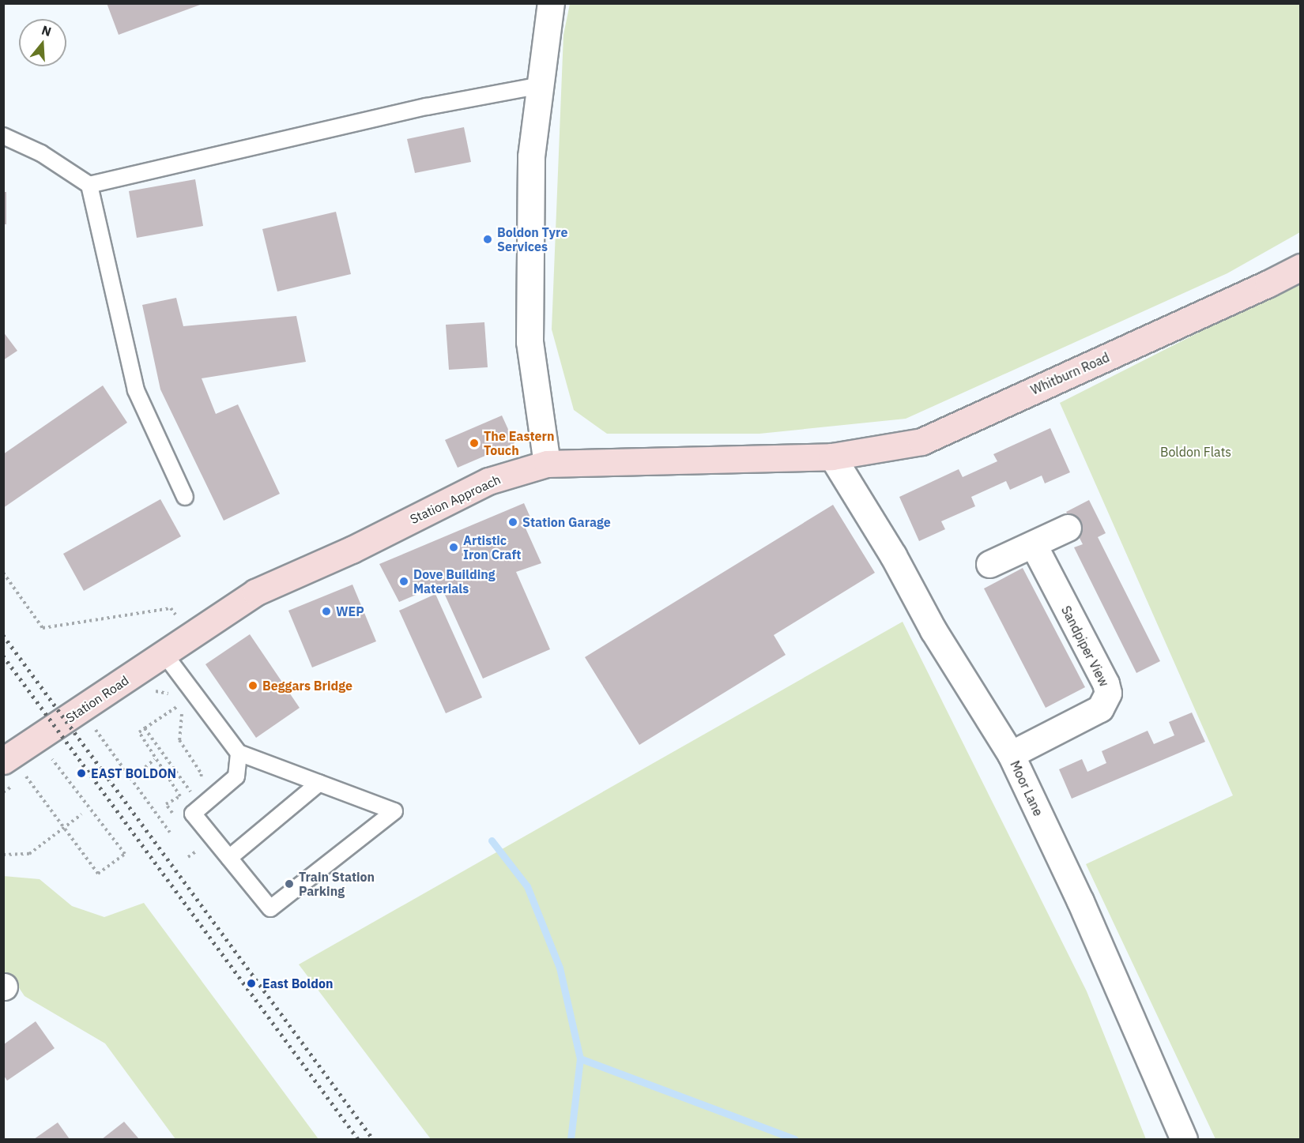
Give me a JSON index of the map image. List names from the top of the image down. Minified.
{"streets":{"main road":["Whitburn Road","Station Approach","Station Road"],"street":["Sandpiper View","Moor Lane"]},"crossings":[["Whitburn Road","Station Approach"],["Whitburn Road","Moor Lane"],["Station Approach","Station Road"],["Station Approach","Moor Lane"],["Sandpiper View","Moor Lane"]],"parks":["Boldon Flats"],"places":["Boldon Tyre Services","The Eastern Touch","Station Garage","Artistic Iron Craft","Dove Building Materials","WEP","Beggars Bridge","EAST BOLDON","Train Station Parking","East Boldon"],"north":"top"}
